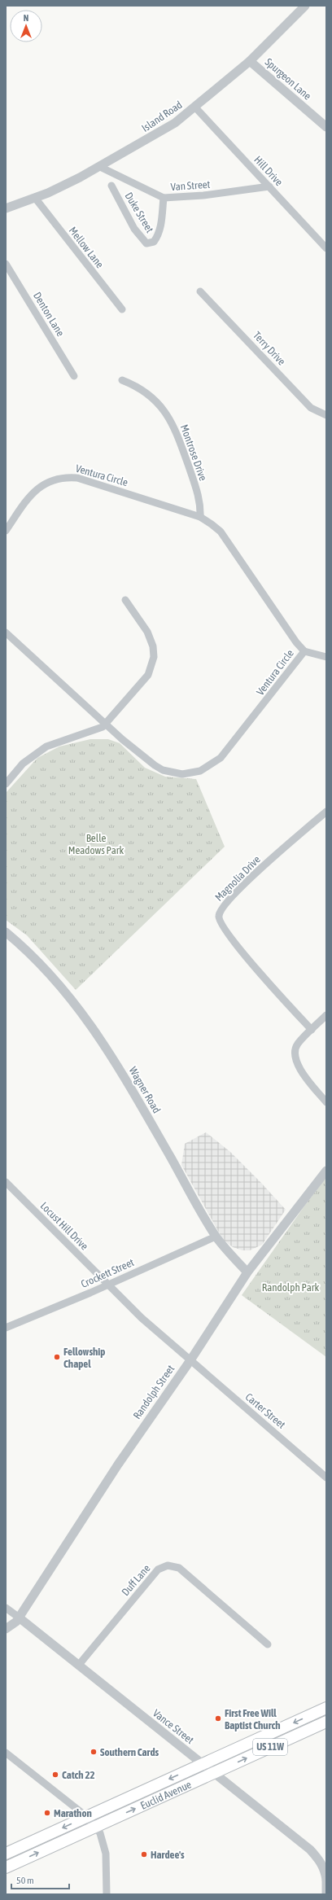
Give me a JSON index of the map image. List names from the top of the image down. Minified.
{"streets":{"main road":["US 11W","Euclid Avenue"],"street":["Spurgeon Lane","Island Road","Hill Drive","Van Street","Duke Street","Mellow Lane","Denton Lane","Terry Drive","Montrose Drive","Ventura Circle","Magnolia Drive","Wagner Road","Locust Hill Drive","Crockett Street","Randolph Street","Carter Street","Duff Lane","Vance Street"]},"crossings":[["Spurgeon Lane","Island Road"],["Island Road","Hill Drive"],["Island Road","Van Street"],["Island Road","Mellow Lane"],["Hill Drive","Van Street"],["Van Street","Duke Street"],["Montrose Drive","Ventura Circle"],["Wagner Road","Crockett Street"],["Wagner Road","Randolph Street"],["Locust Hill Drive","Crockett Street"],["Locust Hill Drive","Randolph Street"],["Locust Hill Drive","Carter Street"],["Randolph Street","Carter Street"],["Randolph Street","Vance Street"],["Duff Lane","Vance Street"],["Vance Street","Euclid Avenue"]],"parks":["Belle Meadows Park","Randolph Park"],"places":["Fellowship Chapel","First Free Will Baptist Church","Southern Cards","Catch 22","Marathon","Hardee's"],"scale_bar":"50 m","north":"top"}
